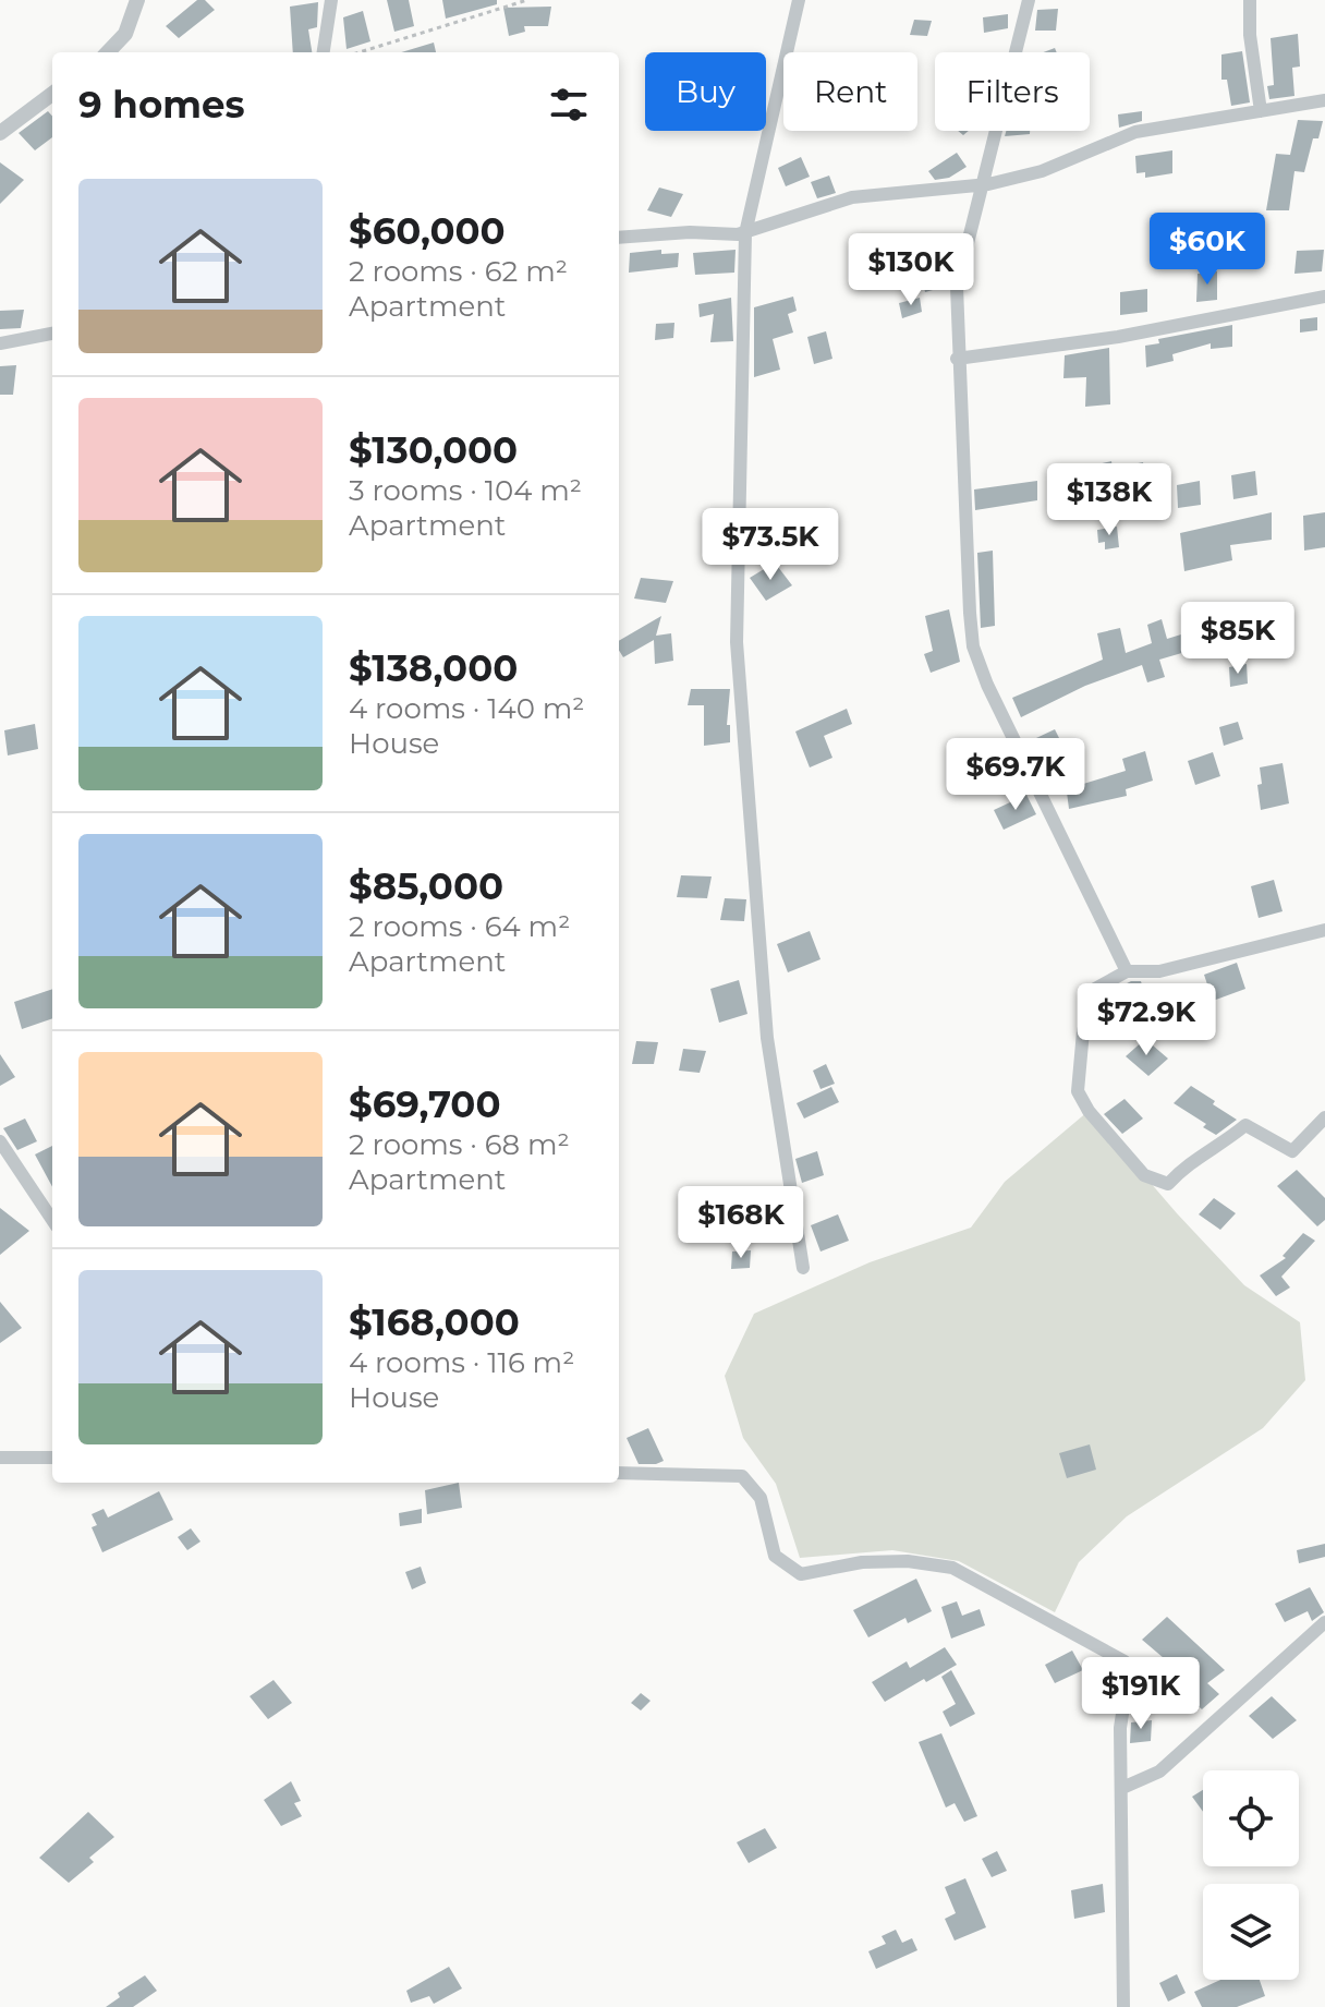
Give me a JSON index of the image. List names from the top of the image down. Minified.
{"page":{"chip":["Buy","Rent","Filters"],"heading":"9 homes","list":[{"name":"$60,000","note":"2 rooms · 62 m² · Apartment"},{"name":"$130,000","note":"3 rooms · 104 m² · Apartment"},{"name":"$138,000","note":"4 rooms · 140 m² · House"},{"name":"$85,000","note":"2 rooms · 64 m² · Apartment"},{"name":"$69,700","note":"2 rooms · 68 m² · Apartment"},{"name":"$168,000","note":"4 rooms · 116 m² · House"}],"price":["$60K","$130K","$138K","$73.5K","$85K","$69.7K","$72.9K","$168K","$191K"]}}
